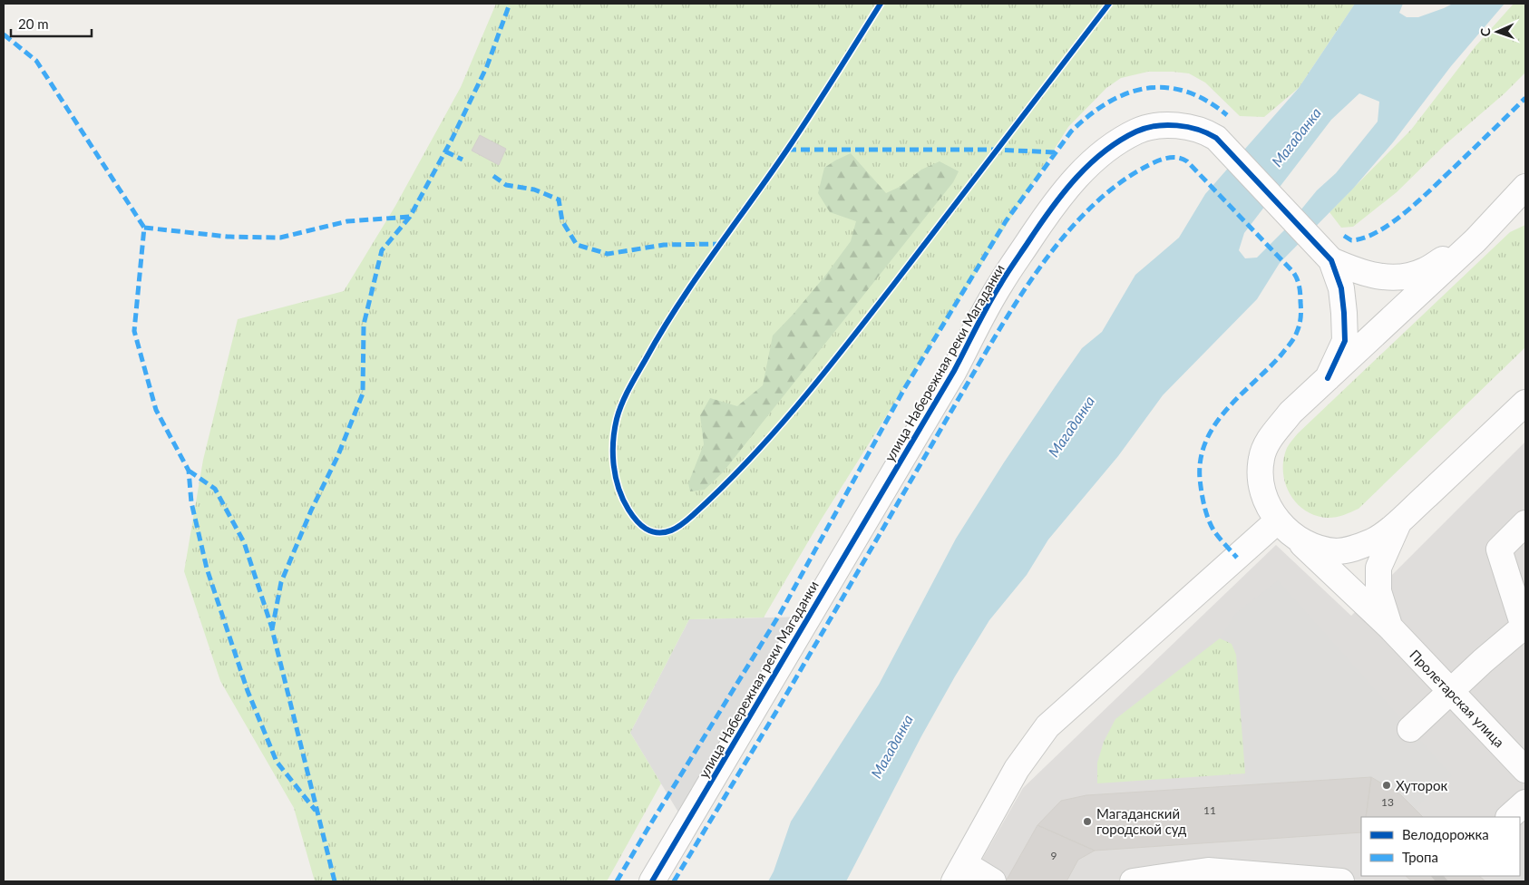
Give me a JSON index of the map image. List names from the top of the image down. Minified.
{"streets":{"street":["улица Набережная реки Магаданки","Пролетарская улица"]},"crossings":[["улица Набережная реки Магаданки","Пролетарская улица"]],"water":["Магаданка"],"places":["Хуторок","Магаданский городской суд"],"house_numbers":["13","11","9"],"legend":["Велодорожка","Тропа"],"scale_bar":"20 m","north":"left"}
